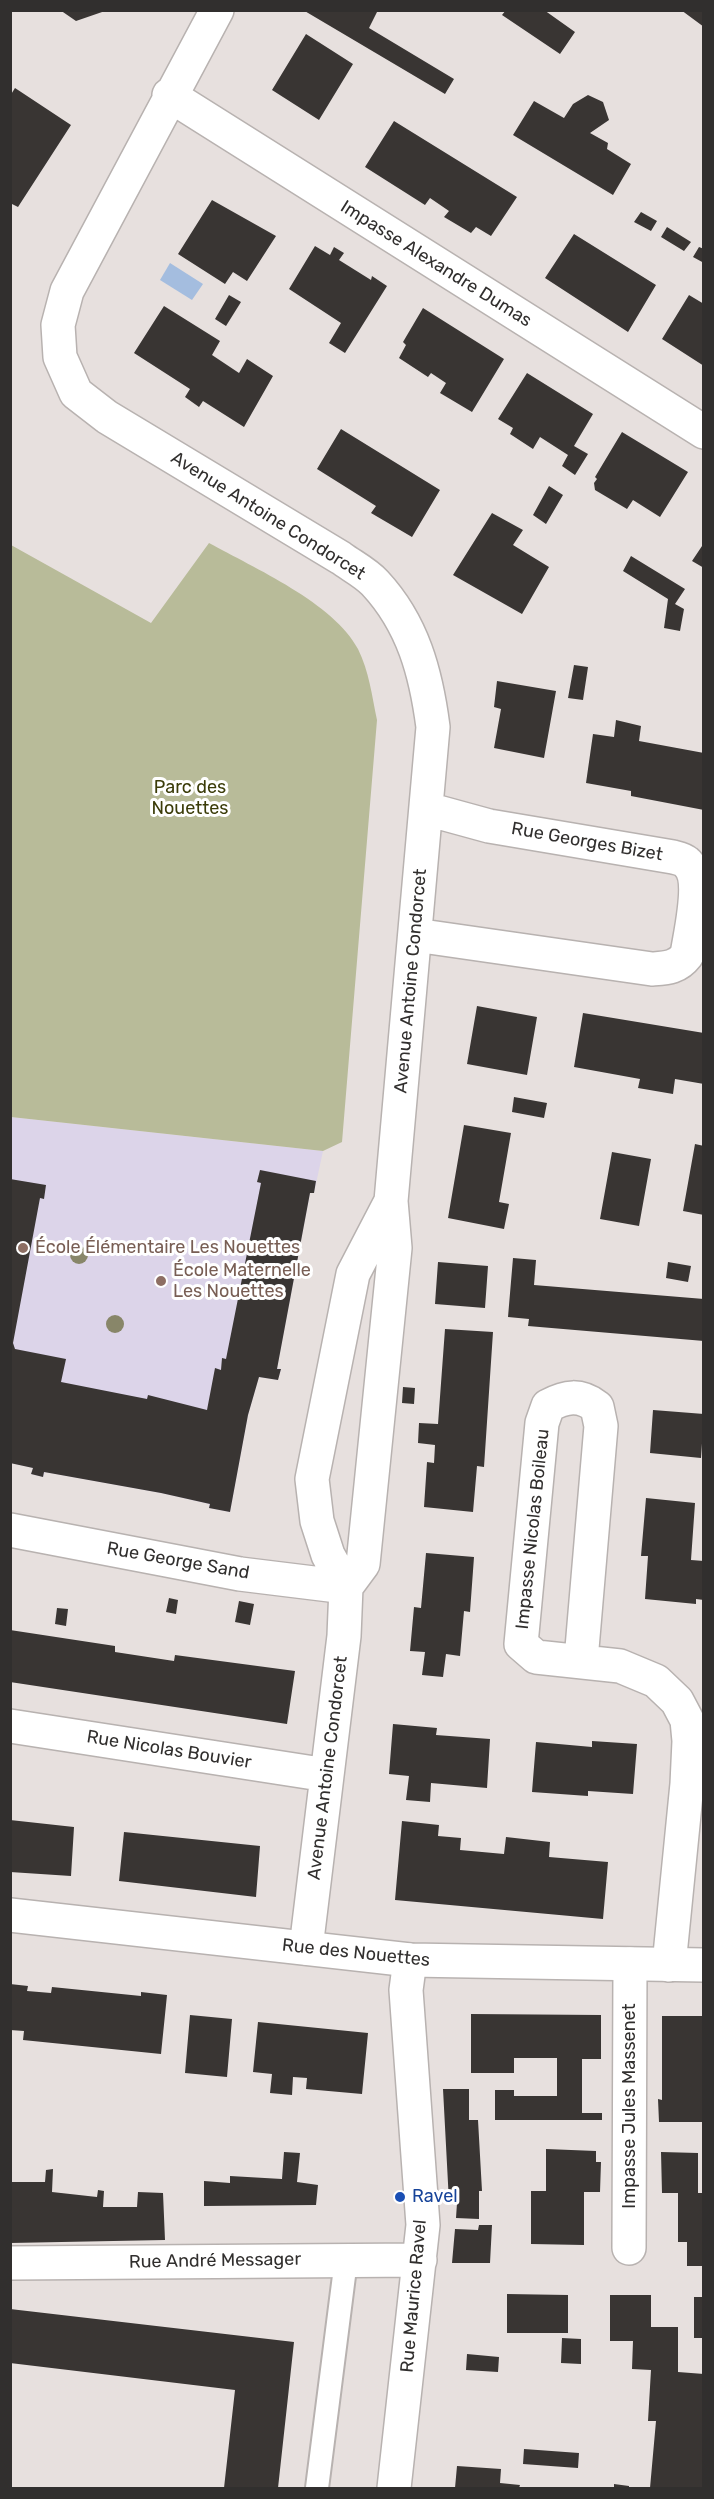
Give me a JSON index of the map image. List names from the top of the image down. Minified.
{"streets":{"street":["Impasse Alexandre Dumas","Avenue Antoine Condorcet","Rue Georges Bizet","Impasse Nicolas Boileau","Rue George Sand","Rue Nicolas Bouvier","Rue des Nouettes","Impasse Jules Massenet","Rue André Messager","Rue Maurice Ravel"]},"crossings":[["Impasse Alexandre Dumas","Avenue Antoine Condorcet"],["Avenue Antoine Condorcet","Rue Georges Bizet"],["Avenue Antoine Condorcet","Rue George Sand"],["Avenue Antoine Condorcet","Rue Nicolas Bouvier"],["Avenue Antoine Condorcet","Rue des Nouettes"],["Impasse Nicolas Boileau","Rue des Nouettes"],["Rue des Nouettes","Impasse Jules Massenet"],["Rue des Nouettes","Rue Maurice Ravel"],["Rue André Messager","Rue Maurice Ravel"]],"parks":["Parc des Nouettes"],"places":["École Élémentaire Les Nouettes","École Maternelle Les Nouettes","Ravel"]}
